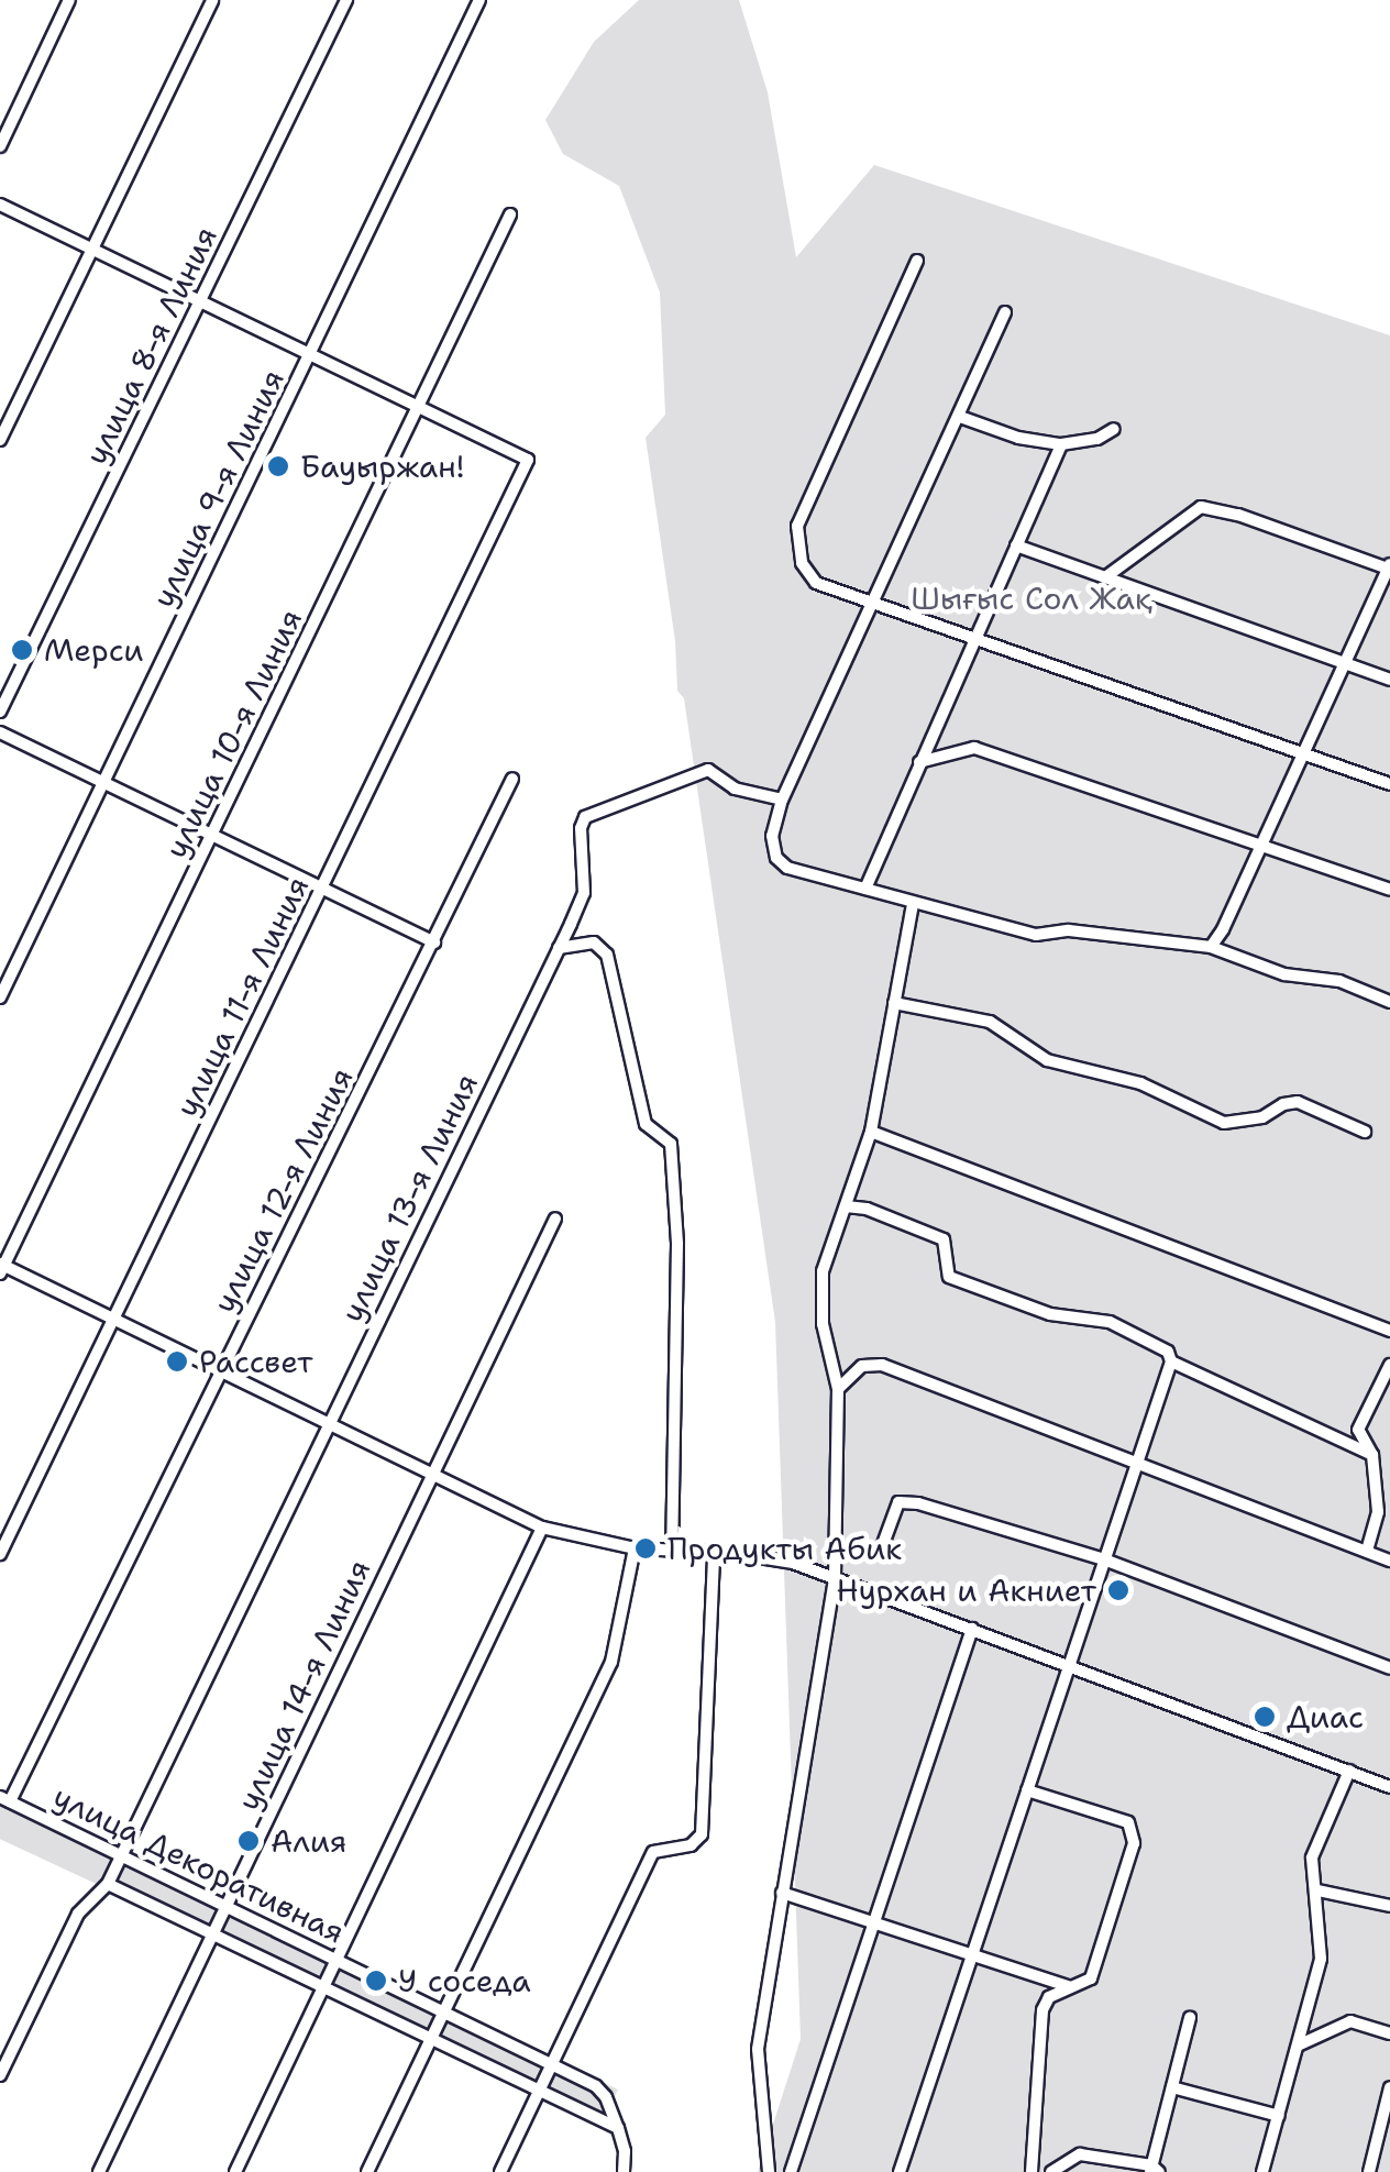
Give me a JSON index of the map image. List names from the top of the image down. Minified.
{"streets":{"street":["улица 8-я Линия","улица 9-я Линия","улица 10-я Линия","улица 11-я Линия","улица 12-я Линия","улица 13-я Линия","улица 14-я Линия","улица Декоративная"]},"crossings":[["улица 10-я Линия","улица 11-я Линия"],["улица 12-я Линия","улица Декоративная"],["улица 13-я Линия","улица Декоративная"],["улица 14-я Линия","улица Декоративная"]],"parks":["Шығыс Сол Жақ"],"places":["Бауыржан!","Мерси","Рассвет","Продукты Абик","Нурхан и Акниет","Диас","Алия","У соседа"]}
